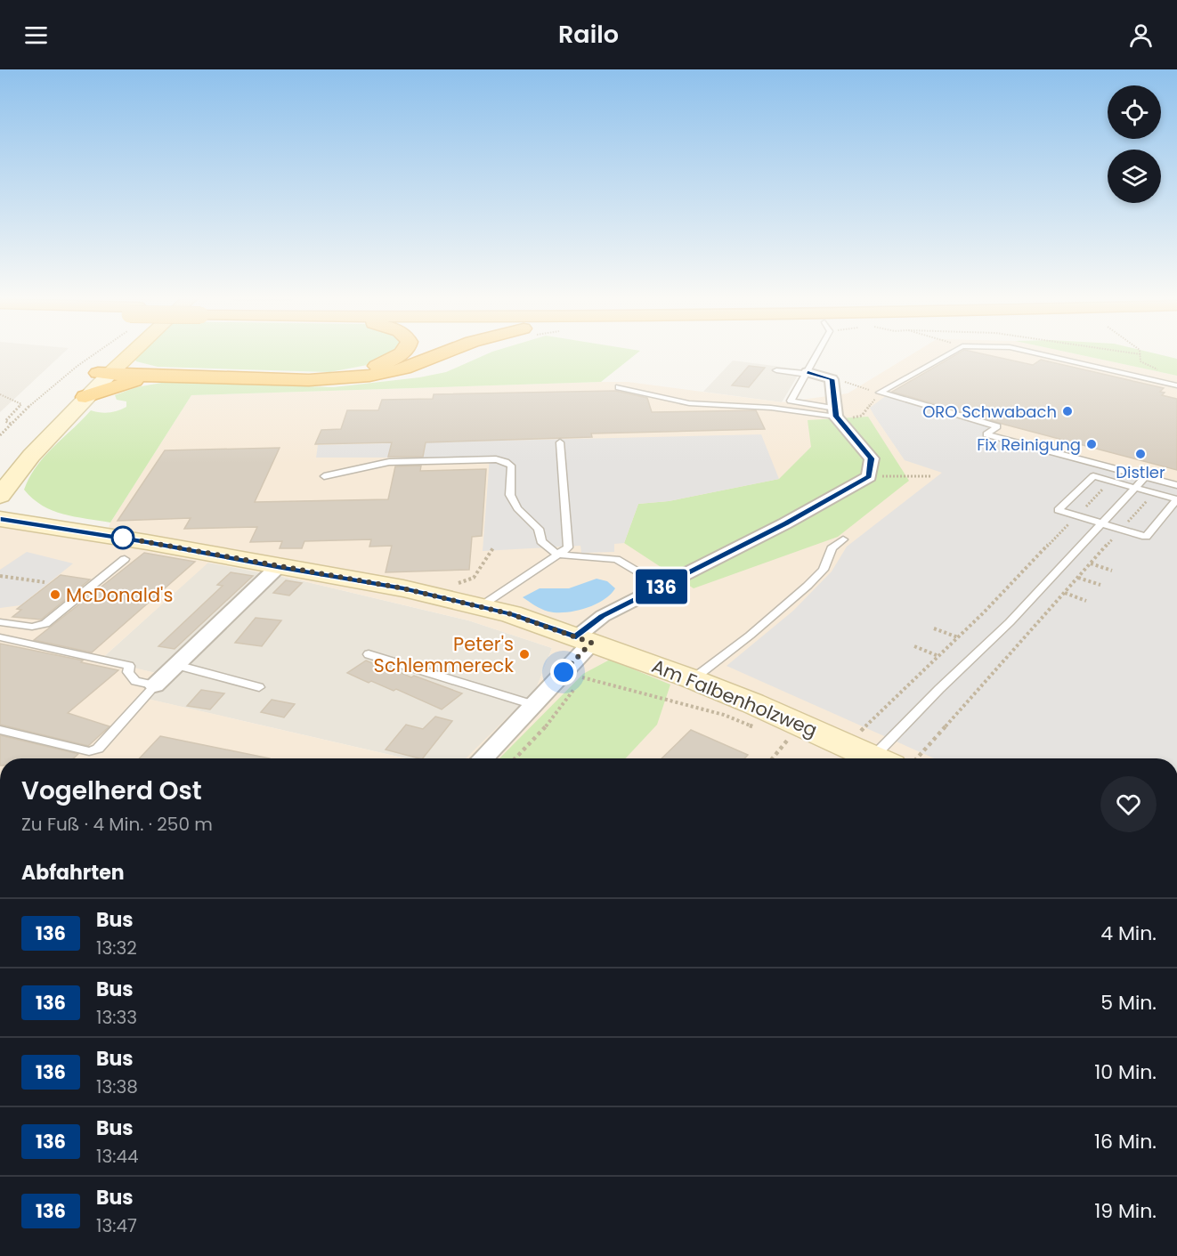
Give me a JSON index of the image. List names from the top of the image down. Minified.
{"streets":{"street":["Am Falbenholzweg"]},"places":["ORO Schwabach","Fix Reinigung","Distler","McDonald's","Peter's Schlemmereck"],"lines":["bus line 136"],"page":{"header":"Railo","on_map":"136","heading":[["Vogelherd Ost","Zu Fuß · 4 Min. · 250 m"],"Abfahrten"],"list":[{"mark":"136","name":"Bus","note":"13:32","value":"4 Min."},{"mark":"136","name":"Bus","note":"13:33","value":"5 Min."},{"mark":"136","name":"Bus","note":"13:38","value":"10 Min."},{"mark":"136","name":"Bus","note":"13:44","value":"16 Min."},{"mark":"136","name":"Bus","note":"13:47","value":"19 Min."}]}}
